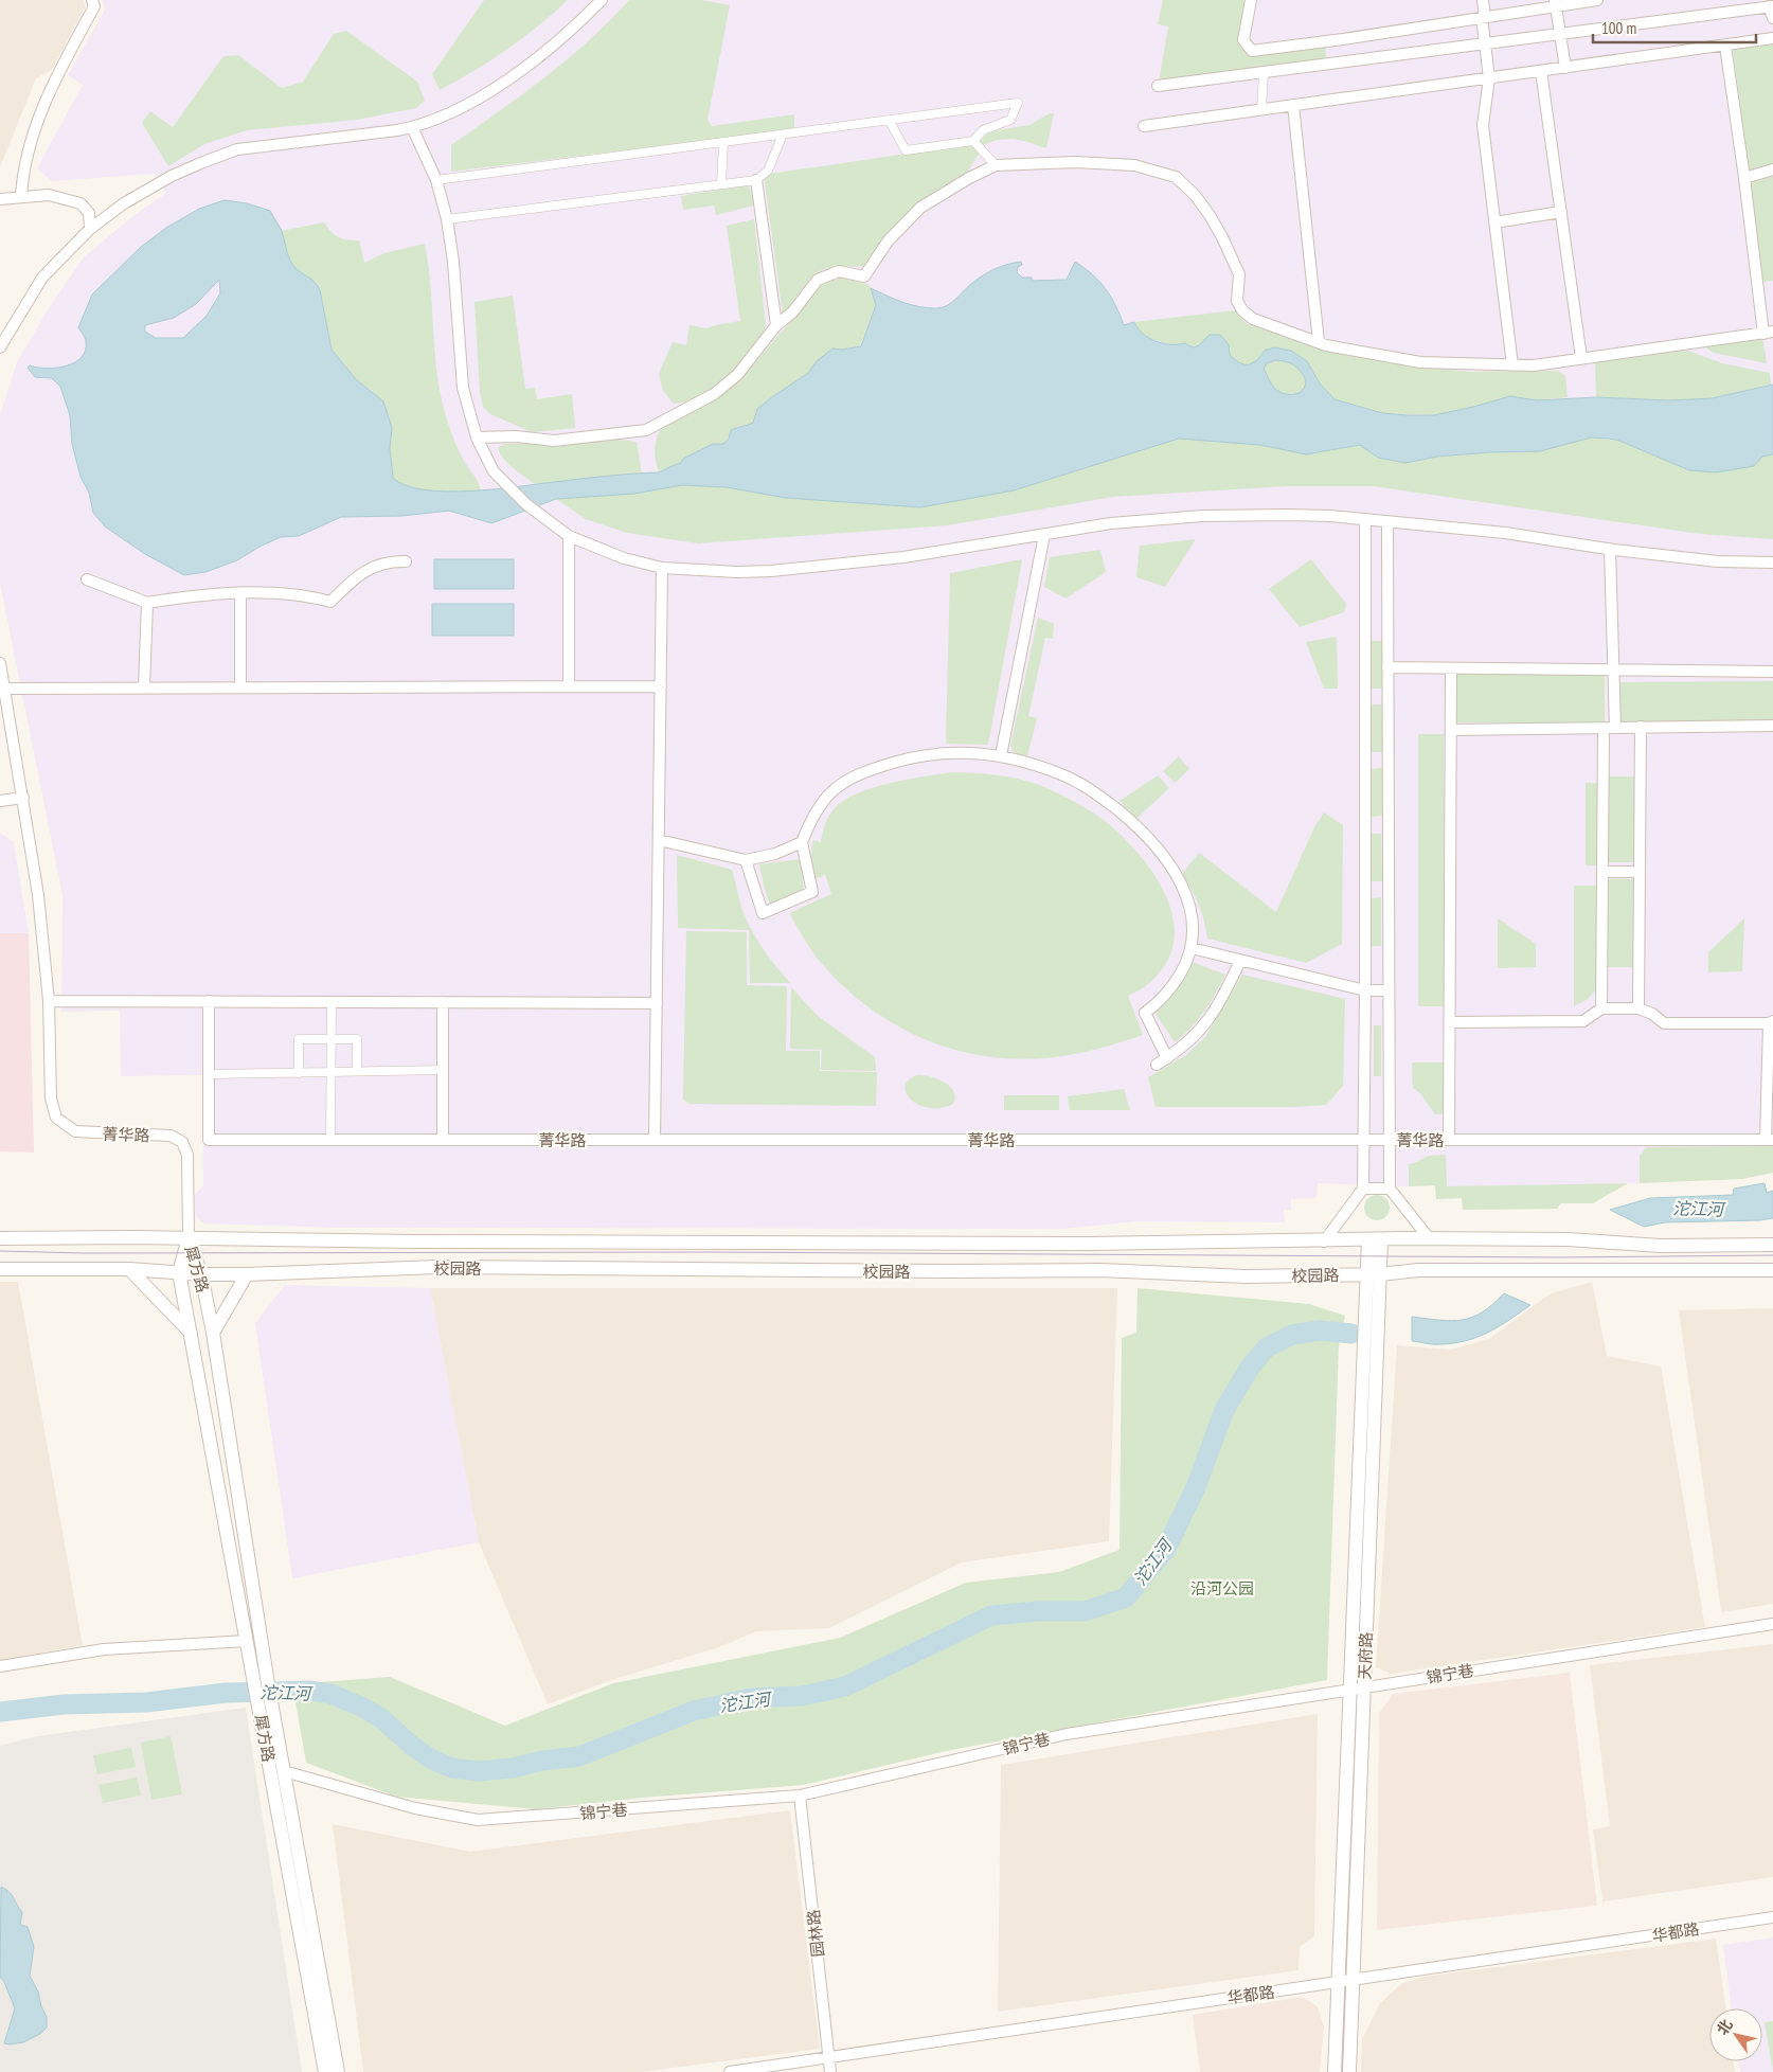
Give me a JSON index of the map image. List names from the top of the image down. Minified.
{"streets":{"street":["菁华路","校园路","犀方路","天府路","锦宁巷","华都路","园林路"]},"crossings":[["菁华路","校园路"],["菁华路","犀方路"],["校园路","犀方路"],["校园路","天府路"],["犀方路","锦宁巷"],["天府路","锦宁巷"],["天府路","华都路"],["锦宁巷","园林路"],["华都路","园林路"]],"water":["沱江河"],"parks":["沿河公园"],"scale_bar":"100 m","north":"top left"}
